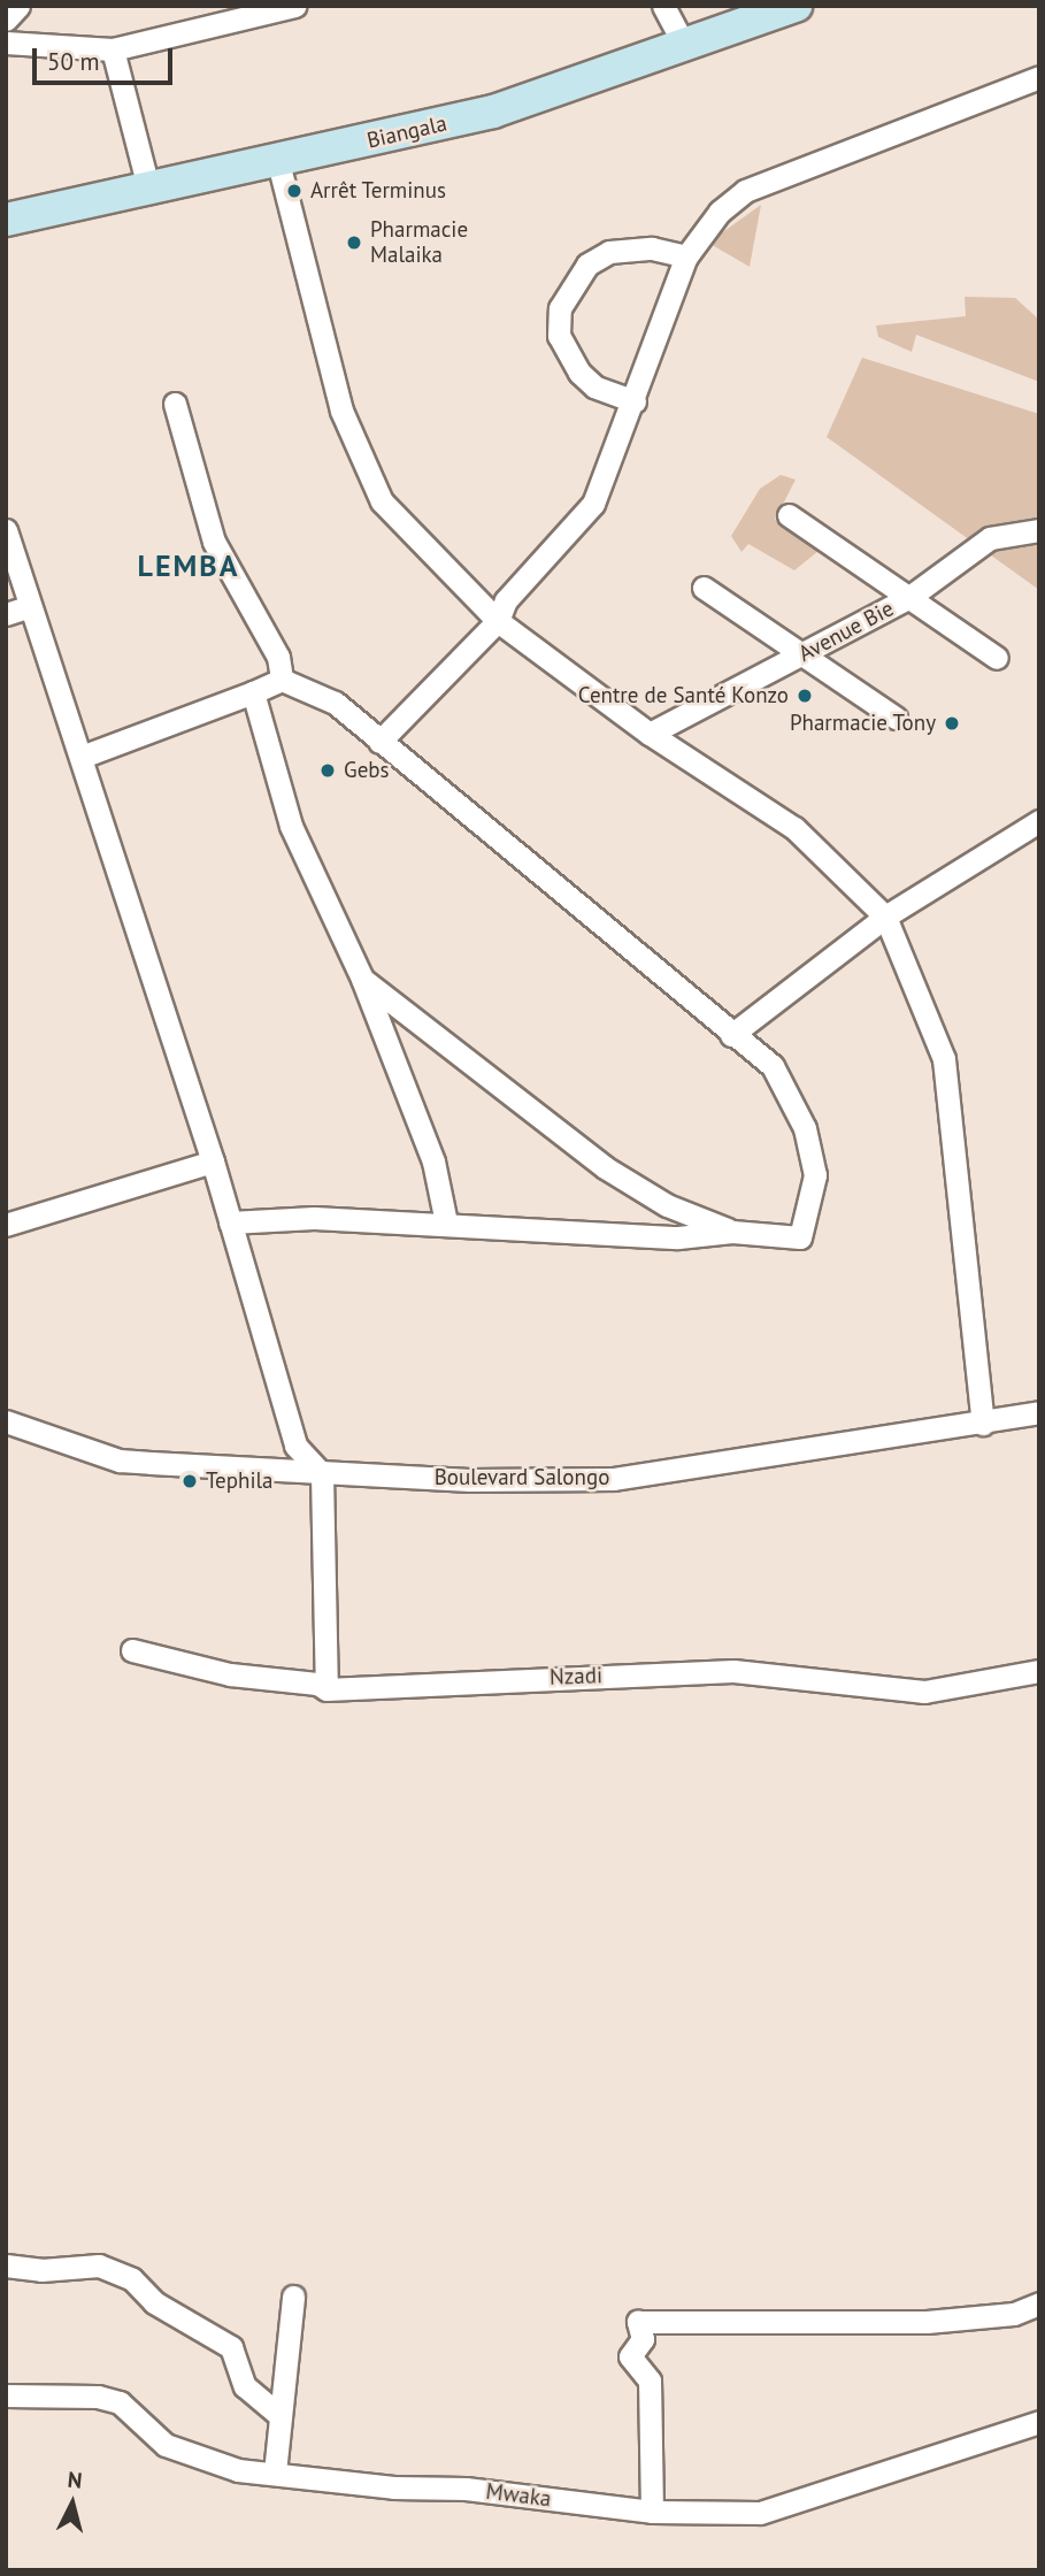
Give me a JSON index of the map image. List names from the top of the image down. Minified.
{"streets":{"street":["Biangala","Avenue Bie","Boulevard Salongo","Nzadi","Mwaka"]},"districts":["LEMBA"],"places":["Arrêt Terminus","Pharmacie Malaika","Centre de Santé Konzo","Pharmacie Tony","Gebs","Tephila"],"scale_bar":"50 m","north":"top"}
